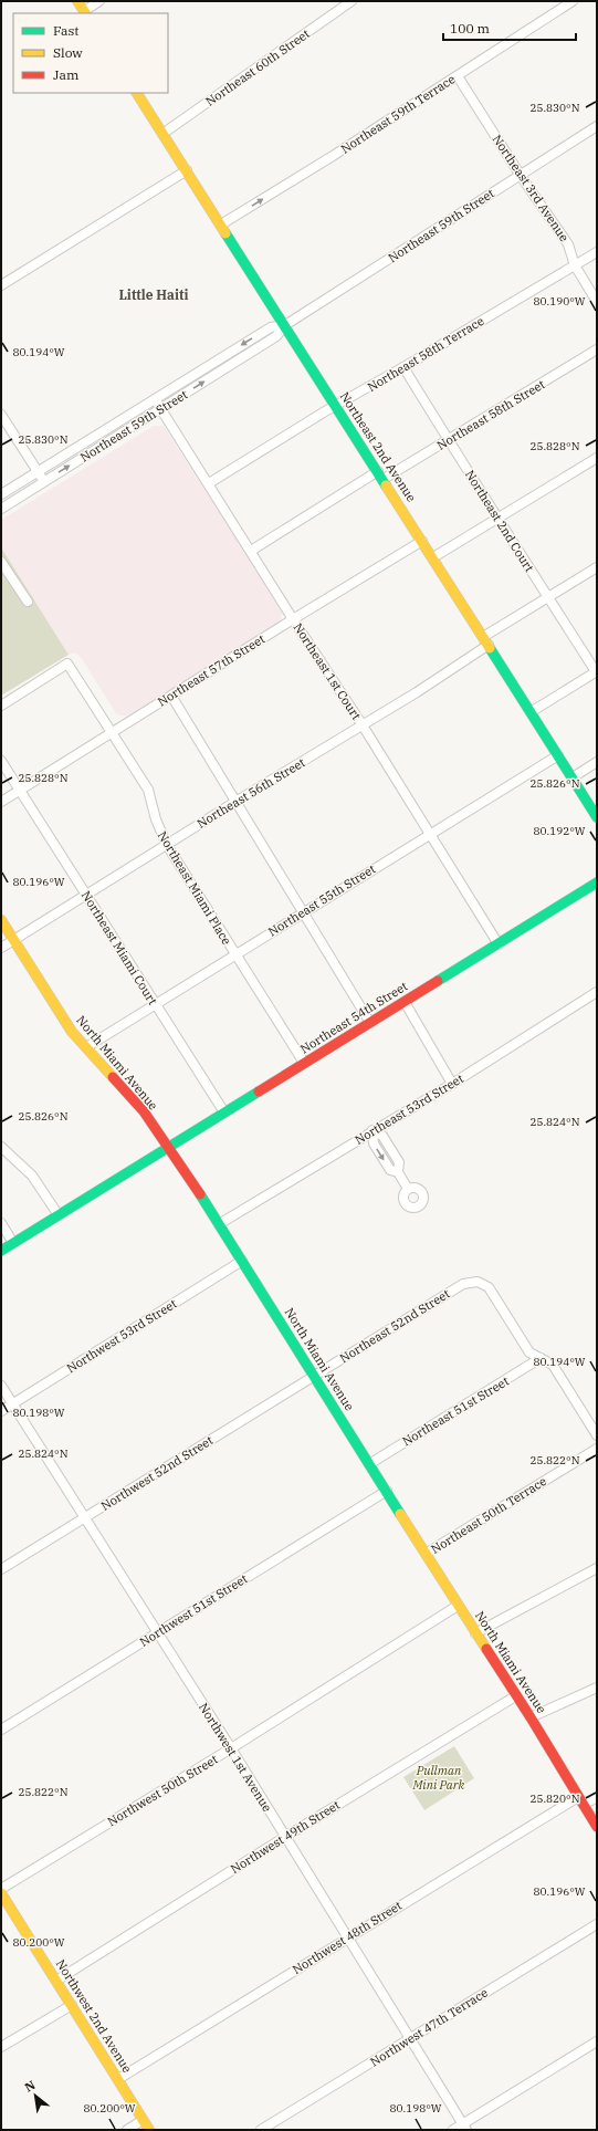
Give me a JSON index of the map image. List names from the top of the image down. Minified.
{"streets":{"main road":["Northeast 2nd Avenue","Northeast 54th Street","North Miami Avenue","Northwest 2nd Avenue"],"street":["Northeast 60th Street","Northeast 59th Terrace","Northeast 3rd Avenue","Northeast 59th Street","Northeast 58th Terrace","Northeast 58th Street","Northeast 2nd Court","Northeast 57th Street","Northeast 1st Court","Northeast 56th Street","Northeast Miami Place","Northeast 55th Street","Northeast Miami Court","Northeast 53rd Street","Northeast 52nd Street","Northwest 53rd Street","Northeast 51st Street","Northwest 52nd Street","Northeast 50th Terrace","Northwest 51st Street","Northwest 1st Avenue","Northwest 50th Street","Northwest 49th Street","Northwest 48th Street","Northwest 47th Terrace"]},"crossings":[["Northeast 60th Street","Northeast 2nd Avenue"],["Northeast 59th Terrace","Northeast 3rd Avenue"],["Northeast 59th Terrace","Northeast 2nd Avenue"],["Northeast 3rd Avenue","Northeast 59th Street"],["Northeast 3rd Avenue","Northeast 58th Terrace"],["Northeast 59th Street","Northeast 2nd Avenue"],["Northeast 59th Street","Northeast 1st Court"],["Northeast 58th Terrace","Northeast 2nd Avenue"],["Northeast 58th Terrace","Northeast 2nd Court"],["Northeast 58th Terrace","Northeast 1st Court"],["Northeast 58th Street","Northeast 2nd Avenue"],["Northeast 58th Street","Northeast 2nd Court"],["Northeast 58th Street","Northeast 1st Court"],["Northeast 2nd Avenue","Northeast 57th Street"],["Northeast 2nd Avenue","Northeast 56th Street"],["Northeast 2nd Avenue","Northeast 55th Street"],["Northeast 2nd Court","Northeast 56th Street"],["Northeast 57th Street","Northeast 1st Court"],["Northeast 57th Street","Northeast Miami Place"],["Northeast 57th Street","Northeast Miami Court"],["Northeast 1st Court","Northeast 56th Street"],["Northeast 1st Court","Northeast 55th Street"],["Northeast 1st Court","Northeast 54th Street"],["Northeast 56th Street","Northeast Miami Place"],["Northeast 56th Street","Northeast Miami Court"],["Northeast 56th Street","North Miami Avenue"],["Northeast Miami Place","Northeast 55th Street"],["Northeast Miami Place","Northeast 54th Street"],["Northeast 55th Street","Northeast Miami Court"],["Northeast 55th Street","North Miami Avenue"],["Northeast Miami Court","Northeast 54th Street"],["Northeast 54th Street","North Miami Avenue"],["North Miami Avenue","Northeast 53rd Street"],["North Miami Avenue","Northeast 52nd Street"],["North Miami Avenue","Northwest 53rd Street"],["North Miami Avenue","Northeast 51st Street"],["North Miami Avenue","Northwest 52nd Street"],["North Miami Avenue","Northeast 50th Terrace"],["North Miami Avenue","Northwest 51st Street"],["North Miami Avenue","Northwest 50th Street"],["North Miami Avenue","Northwest 49th Street"],["North Miami Avenue","Northwest 48th Street"],["Northeast 52nd Street","Northeast 51st Street"],["Northeast 52nd Street","Northwest 52nd Street"],["Northwest 53rd Street","Northwest 1st Avenue"],["Northwest 52nd Street","Northwest 1st Avenue"],["Northwest 51st Street","Northwest 1st Avenue"],["Northwest 1st Avenue","Northwest 50th Street"],["Northwest 1st Avenue","Northwest 49th Street"],["Northwest 1st Avenue","Northwest 48th Street"],["Northwest 1st Avenue","Northwest 47th Terrace"],["Northwest 49th Street","Northwest 2nd Avenue"],["Northwest 48th Street","Northwest 2nd Avenue"]],"one_way":["Northeast 59th Terrace"],"districts":["Little Haiti"],"parks":["Pullman Mini Park"],"legend":["Fast","Slow","Jam"],"scale_bar":"100 m","north":"top left","coordinates":["25.830°N","80.190°W","80.194°W","25.828°N","25.826°N","80.192°W","80.196°W","25.824°N","80.198°W","25.822°N","25.820°N","80.200°W"]}
